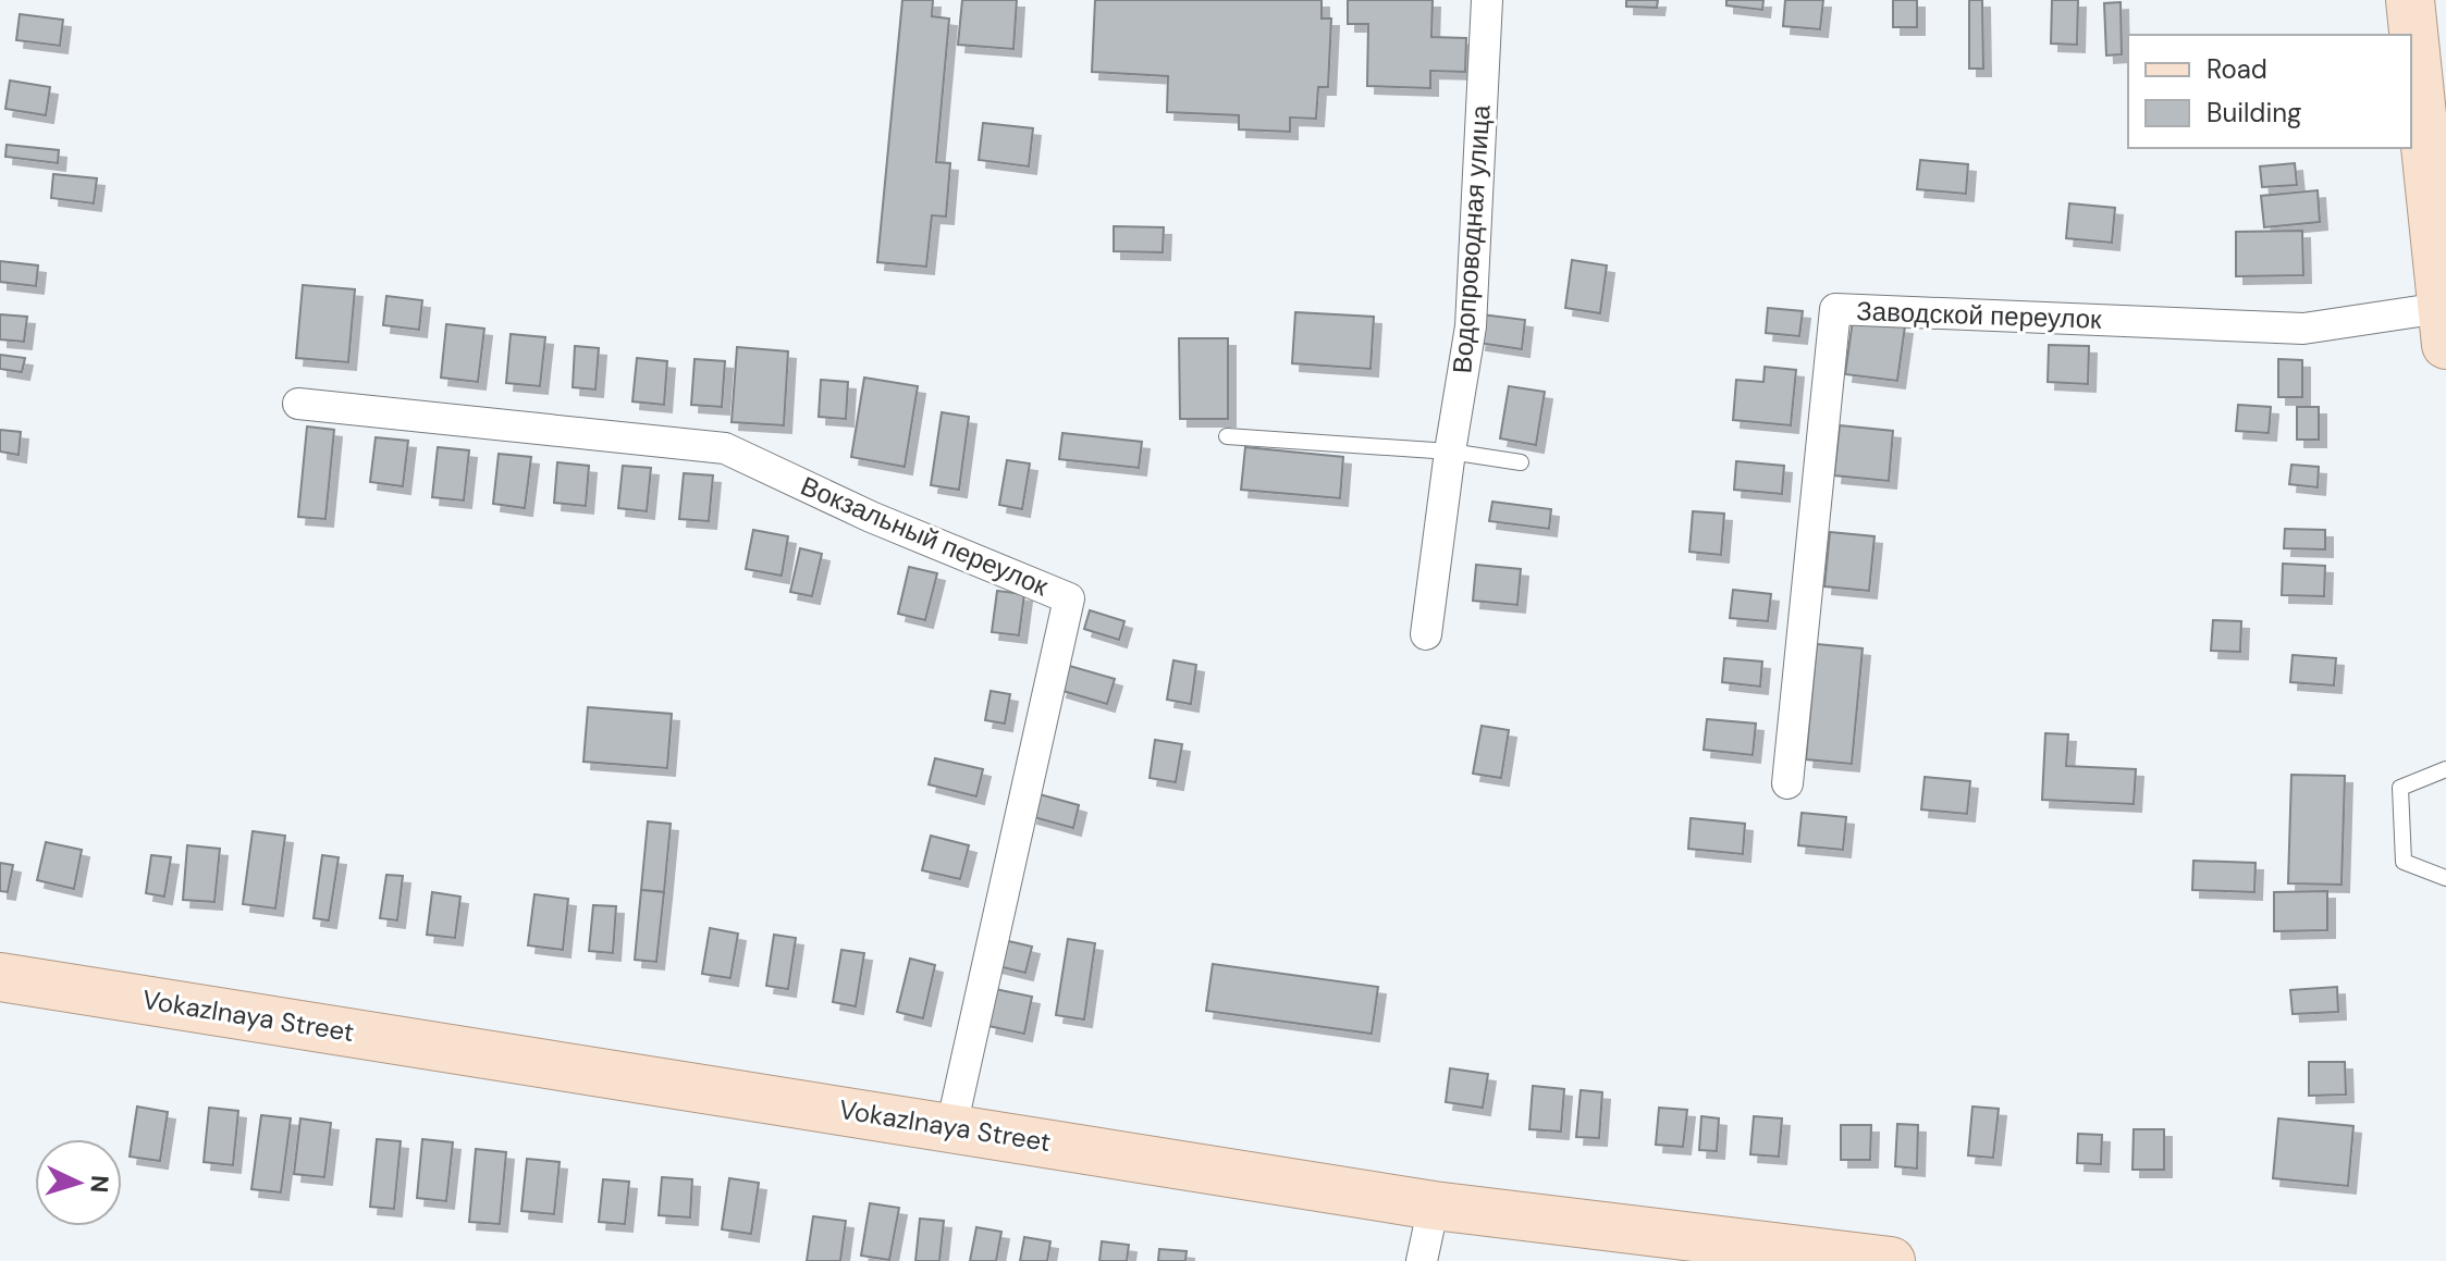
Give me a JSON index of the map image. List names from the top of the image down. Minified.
{"streets":{"main road":["Vokazlnaya Street"],"street":["Водопроводная улица","Заводской переулок","Вокзальный переулок"]},"crossings":[["Вокзальный переулок","Vokazlnaya Street"]],"legend":["Road","Building"],"north":"right"}
